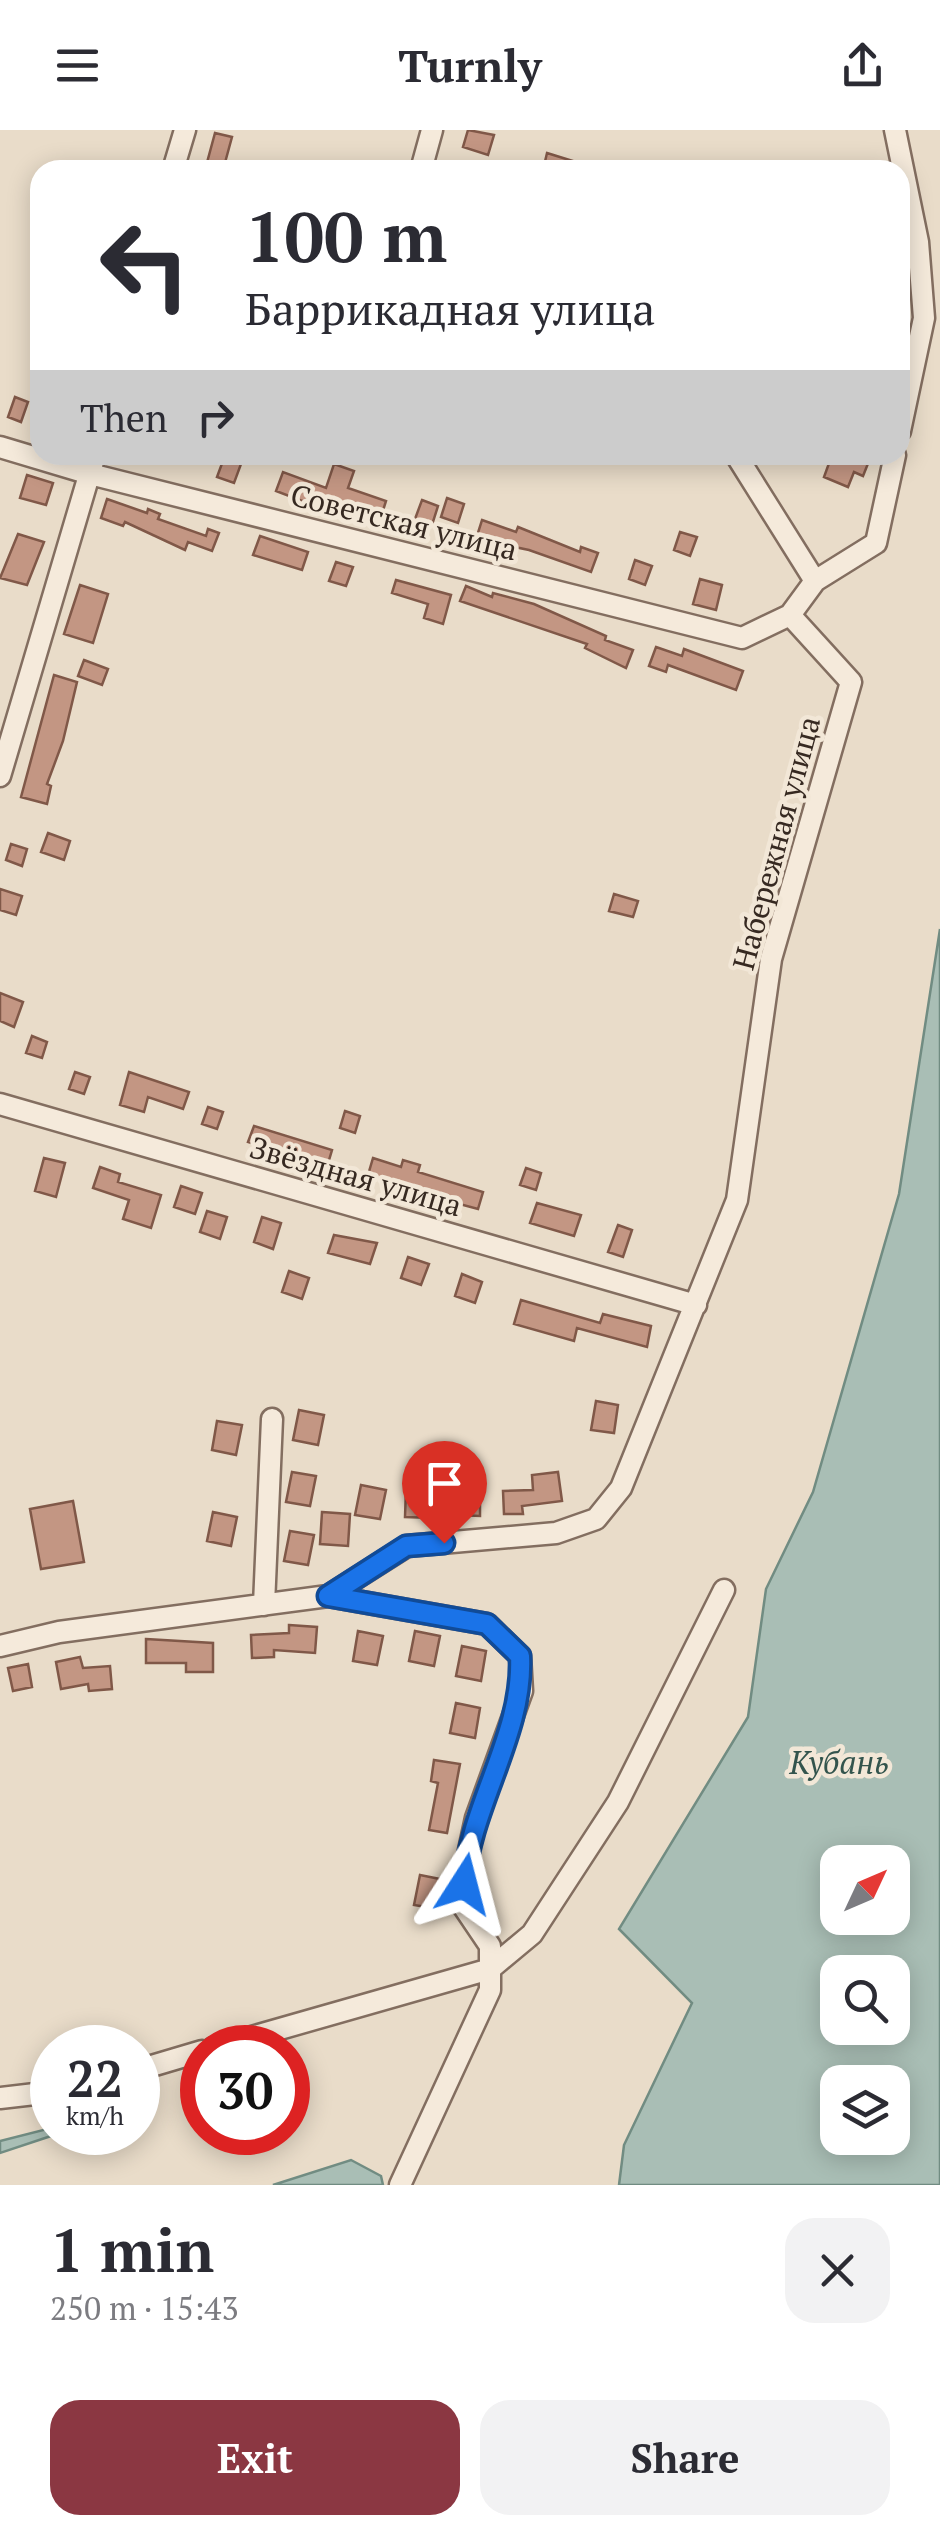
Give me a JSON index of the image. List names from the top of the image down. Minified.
{"streets":{"street":["Советская улица","Набережная улица","Звёздная улица"]},"crossings":[["Советская улица","Набережная улица"],["Набережная улица","Звёздная улица"]],"water":["Кубань"],"north":"top right","page":{"header":"Turnly","turn":["100 m","Баррикадная улица"],"then":"Then","speed":"22 km/h","limit":"30","heading":["1 min","250 m · 15:43"],"buttons":["Exit","Share"]}}
